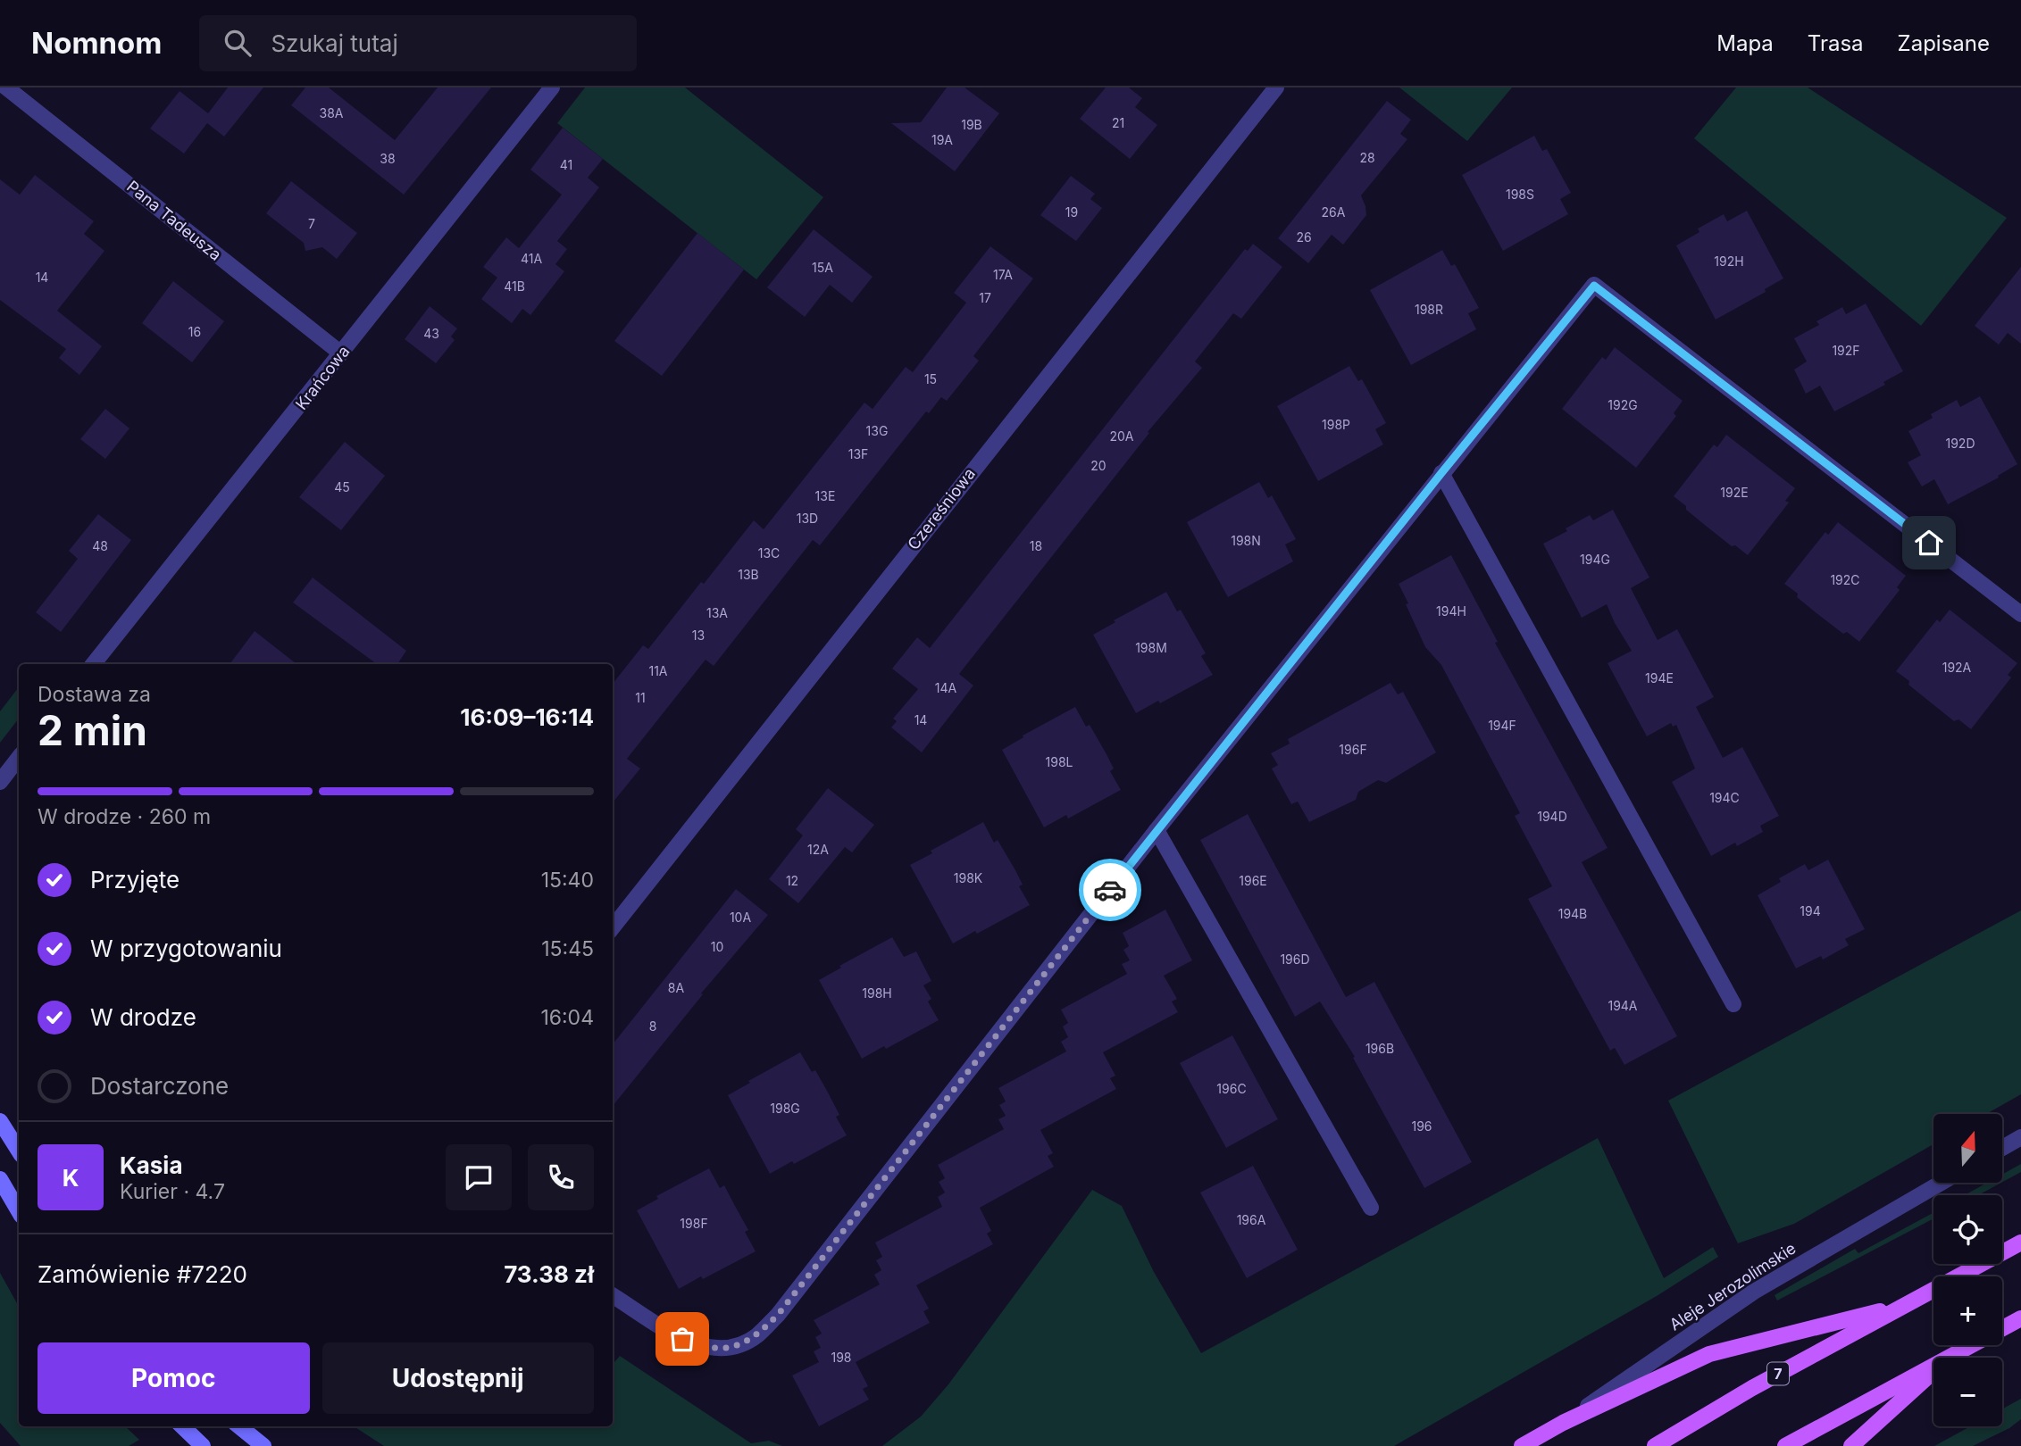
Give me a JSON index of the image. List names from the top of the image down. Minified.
{"streets":{"main road":["7"],"street":["Pana Tadeusza","Krańcowa","Czereśniowa","Aleje Jerozolimskie"]},"crossings":[["Pana Tadeusza","Krańcowa"]],"house_numbers":["38A","21","19B","19A","28","38","41","198S","19","26A","7","26","41A","192H","15A","17A","14","41B","17","198R","16","43","192F","15","192G","198P","13G","20A","192D","13F","20","45","192E","13E","13D","198N","48","18","13C","194G","13B","192C","194H","13A","13","198M","192A","11A","194E","14A","11","14","194F","196F","198L","194C","194D","12A","198K","12","196E","194","194B","10A","10","196D","8A","198H","194A","8","196B","196C","198G","196","196A","198F","198"],"north":"top","page":{"header":"Nomnom","search":"Szukaj tutaj","nav":["Mapa","Trasa","Zapisane"],"heading":["2 min","Dostawa za","16:09–16:14"],"panel":["Kasia","Kurier · 4.7","Zamówienie #7220","73.38 zł"],"bar":"W drodze · 260 m","list":[["Przyjęte","15:40"],["W przygotowaniu","15:45"],["W drodze","16:04"],"Dostarczone"],"map_buttons":["+","−"],"round":"K","buttons":["Pomoc","Udostępnij"]}}
